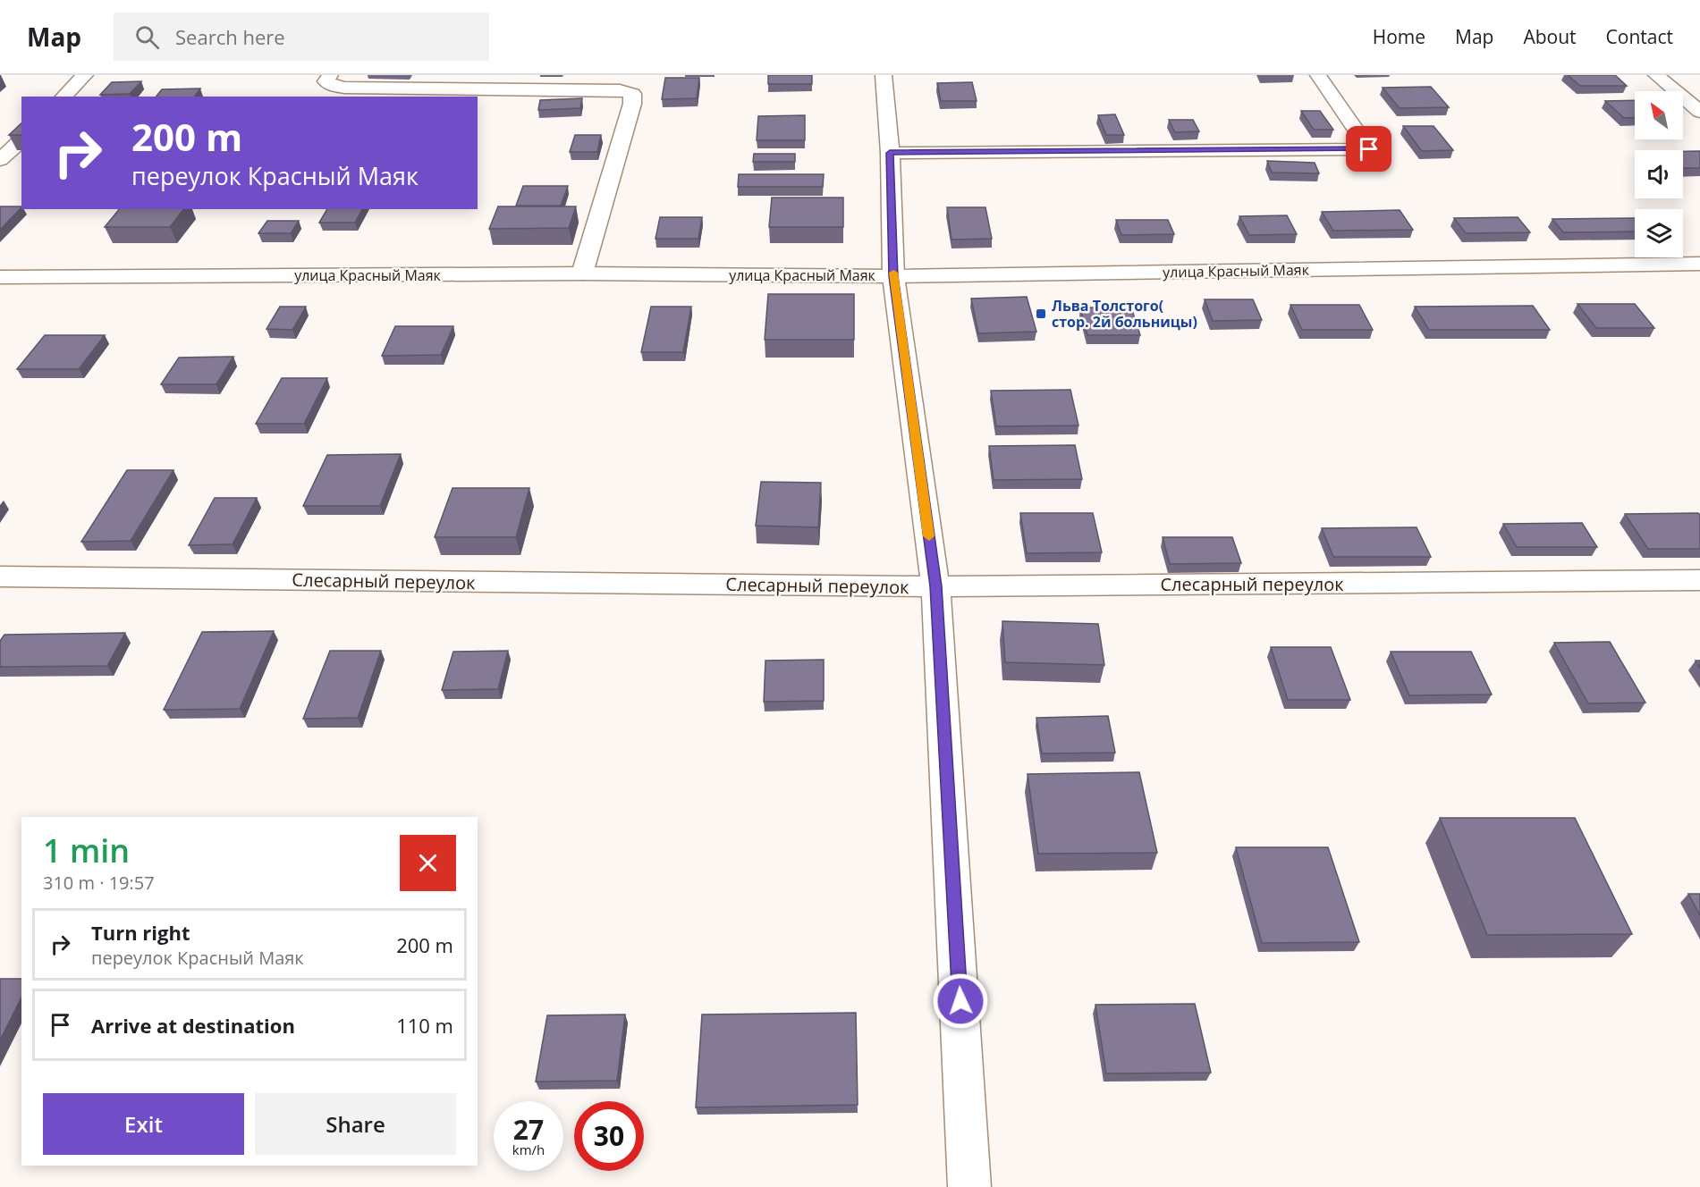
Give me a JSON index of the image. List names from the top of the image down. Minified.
{"streets":{"street":["улица Красный Маяк","Слесарный переулок"]},"places":{"transit":["Льва Толстого( стор. 2й больницы)"]},"north":"top left","page":{"header":"Map","search":"Search here","nav":["Home","Map","About","Contact"],"turn":["200 m","переулок Красный Маяк"],"heading":["1 min","310 m · 19:57"],"list":[{"name":"Turn right","note":"переулок Красный Маяк","value":"200 m"},{"name":"Arrive at destination","value":"110 m"}],"buttons":["Exit","Share"],"speed":"27 km/h","limit":"30"}}
